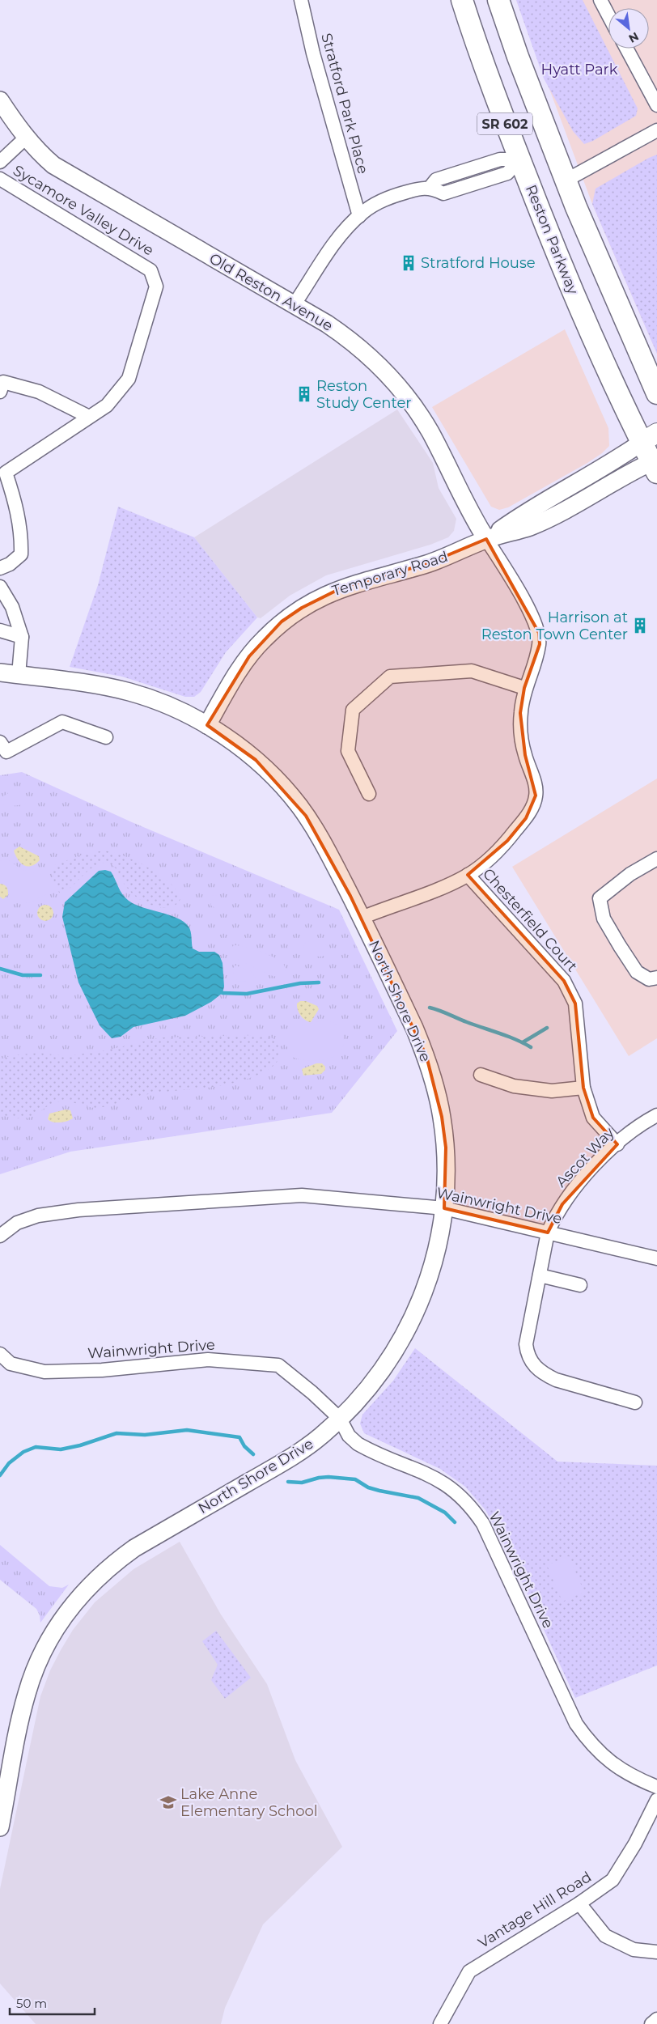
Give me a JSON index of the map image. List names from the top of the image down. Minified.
{"streets":{"main road":["SR 602","Reston Parkway"],"street":["Stratford Park Place","Sycamore Valley Drive","Old Reston Avenue","Temporary Road","Chesterfield Court","North Shore Drive","Ascot Way","Wainwright Drive","Vantage Hill Road"]},"crossings":[["Sycamore Valley Drive","Old Reston Avenue"],["Reston Parkway","Temporary Road"],["Old Reston Avenue","Temporary Road"],["Temporary Road","North Shore Drive"],["Chesterfield Court","Ascot Way"],["North Shore Drive","Wainwright Drive"],["Ascot Way","Wainwright Drive"]],"parks":["Hyatt Park"],"places":{"building":["Stratford House","Reston Study Center","Harrison at Reston Town Center"],"school or university":["Lake Anne Elementary School"]},"scale_bar":"50 m","north":"bottom right"}
